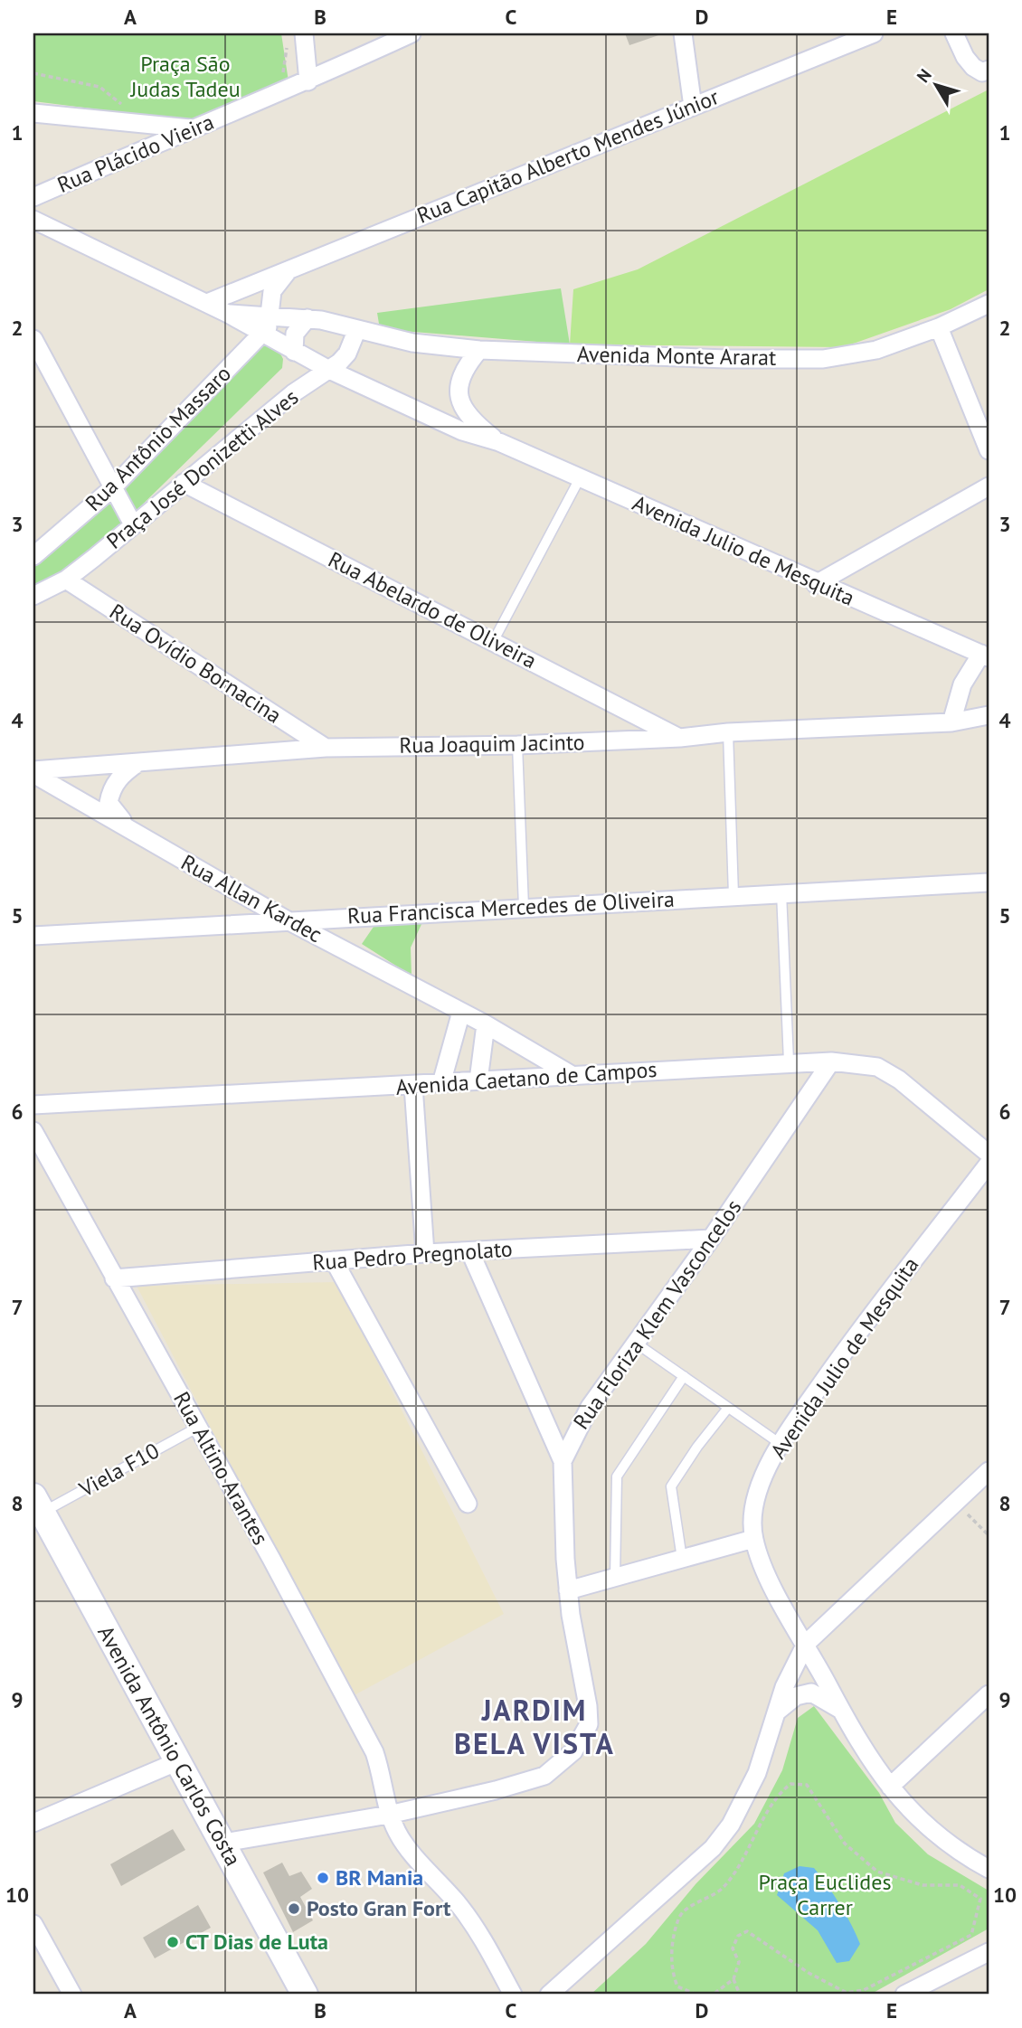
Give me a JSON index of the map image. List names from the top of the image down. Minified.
{"streets":{"main road":["Avenida Antônio Carlos Costa"],"street":["Rua Plácido Vieira","Rua Capitão Alberto Mendes Júnior","Avenida Monte Ararat","Rua Antônio Massaro","Praça José Donizetti Alves","Avenida Julio de Mesquita","Rua Abelardo de Oliveira","Rua Ovídio Bornacina","Rua Joaquim Jacinto","Rua Allan Kardec","Rua Francisca Mercedes de Oliveira","Avenida Caetano de Campos","Rua Pedro Pregnolato","Rua Floriza Klem Vasconcelos","Rua Altino Arantes"],"lane":["Viela F10"]},"crossings":[["Avenida Monte Ararat","Rua Antônio Massaro"],["Avenida Monte Ararat","Praça José Donizetti Alves"],["Avenida Monte Ararat","Avenida Julio de Mesquita"],["Rua Antônio Massaro","Avenida Julio de Mesquita"],["Praça José Donizetti Alves","Avenida Julio de Mesquita"],["Praça José Donizetti Alves","Rua Abelardo de Oliveira"],["Praça José Donizetti Alves","Rua Ovídio Bornacina"],["Rua Abelardo de Oliveira","Rua Joaquim Jacinto"],["Rua Ovídio Bornacina","Rua Joaquim Jacinto"],["Rua Joaquim Jacinto","Rua Allan Kardec"],["Rua Allan Kardec","Rua Francisca Mercedes de Oliveira"],["Rua Allan Kardec","Avenida Caetano de Campos"],["Avenida Caetano de Campos","Rua Floriza Klem Vasconcelos"],["Rua Pedro Pregnolato","Rua Floriza Klem Vasconcelos"],["Rua Pedro Pregnolato","Rua Altino Arantes"],["Rua Floriza Klem Vasconcelos","Rua Altino Arantes"],["Rua Floriza Klem Vasconcelos","Avenida Antônio Carlos Costa"],["Rua Altino Arantes","Viela F10"],["Viela F10","Avenida Antônio Carlos Costa"]],"districts":["JARDIM BELA VISTA"],"parks":["Praça São Judas Tadeu","Praça Euclides Carrer"],"places":["BR Mania","Posto Gran Fort","CT Dias de Luta"],"north":"top left","grid":{"columns":["A","B","C","D","E"],"rows":["1","2","3","4","5","6","7","8","9","10"]}}
